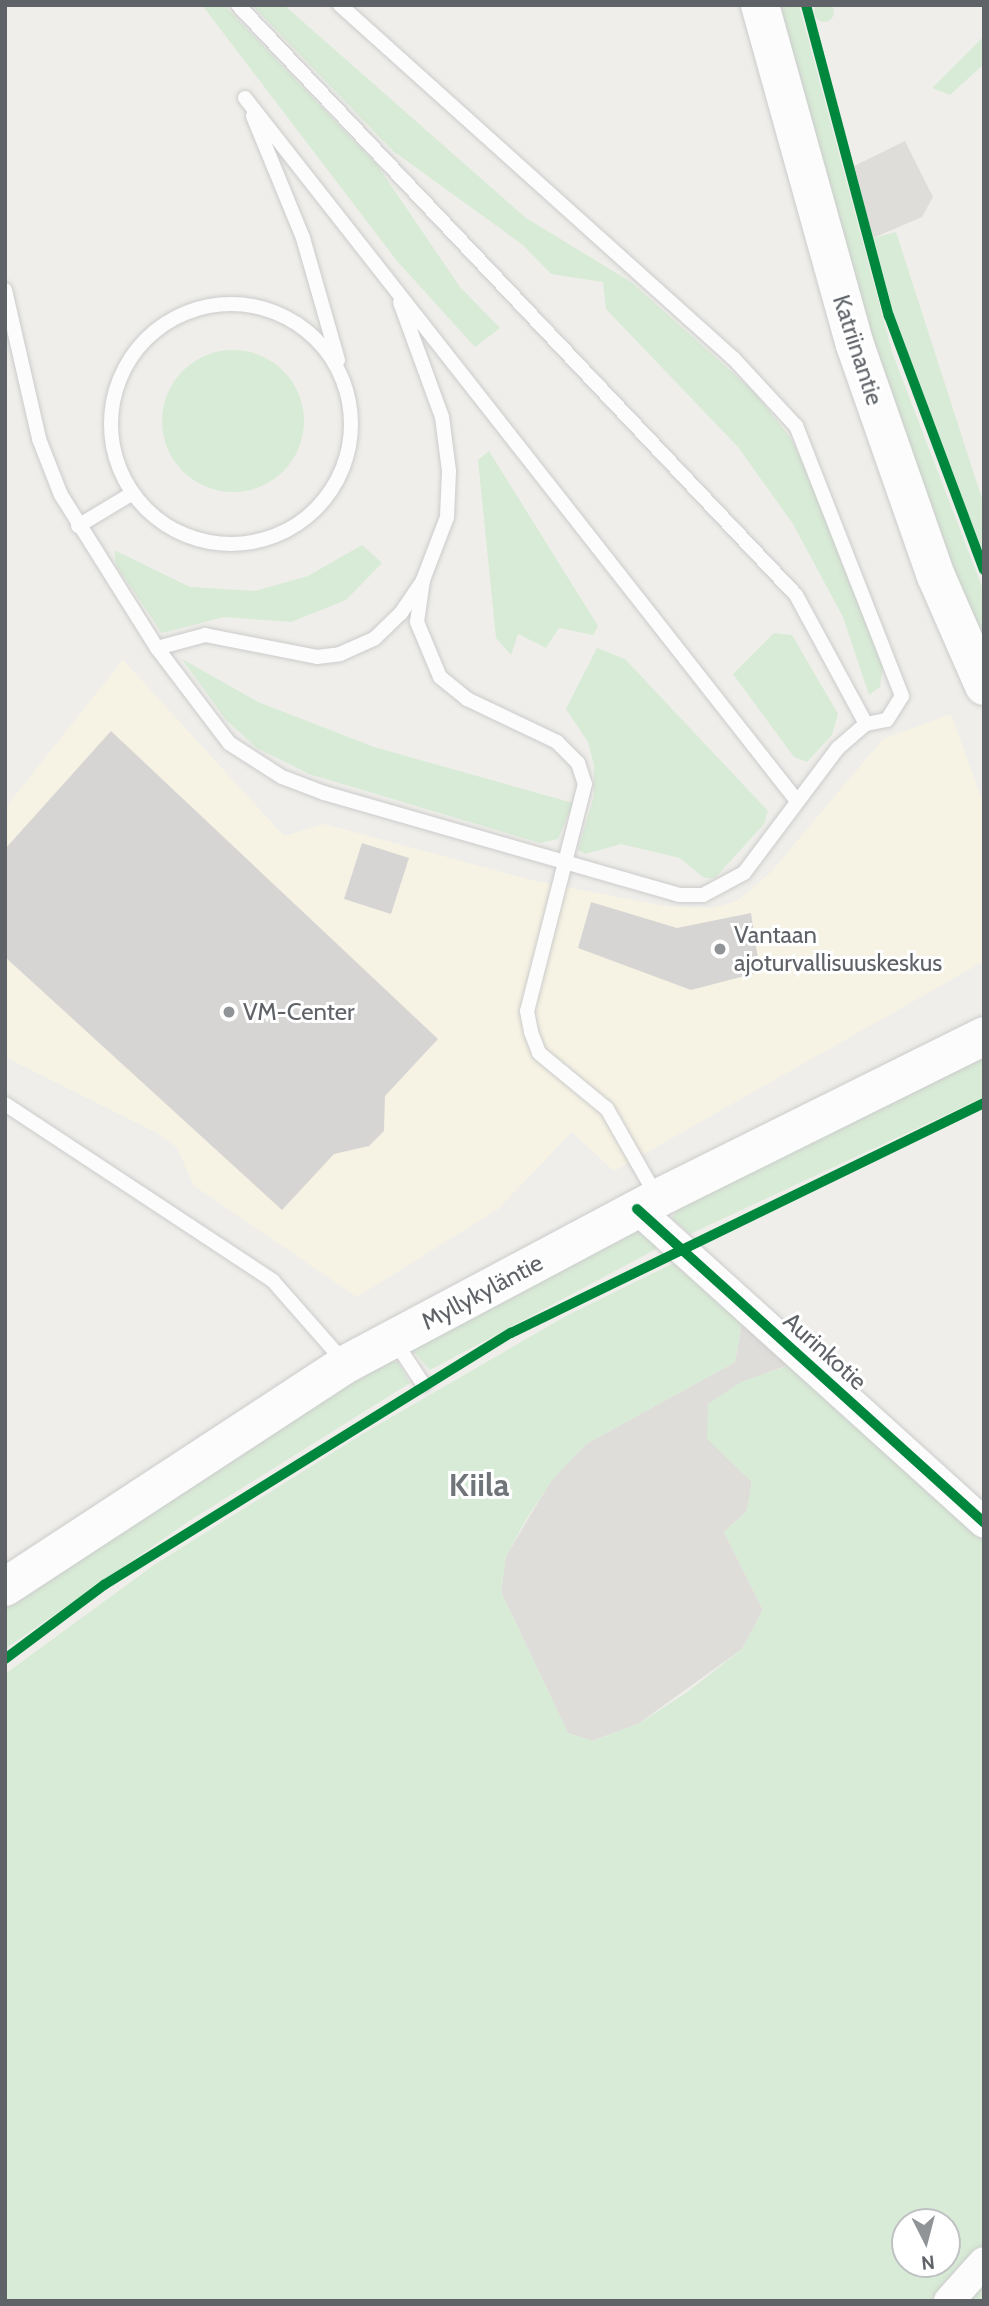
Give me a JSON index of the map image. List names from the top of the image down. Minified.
{"streets":{"main road":["Katriinantie","Myllykyläntie"],"street":["Aurinkotie"]},"crossings":[["Myllykyläntie","Aurinkotie"]],"districts":["Kiila"],"places":["Vantaan ajoturvallisuuskeskus","VM-Center"],"north":"bottom"}
